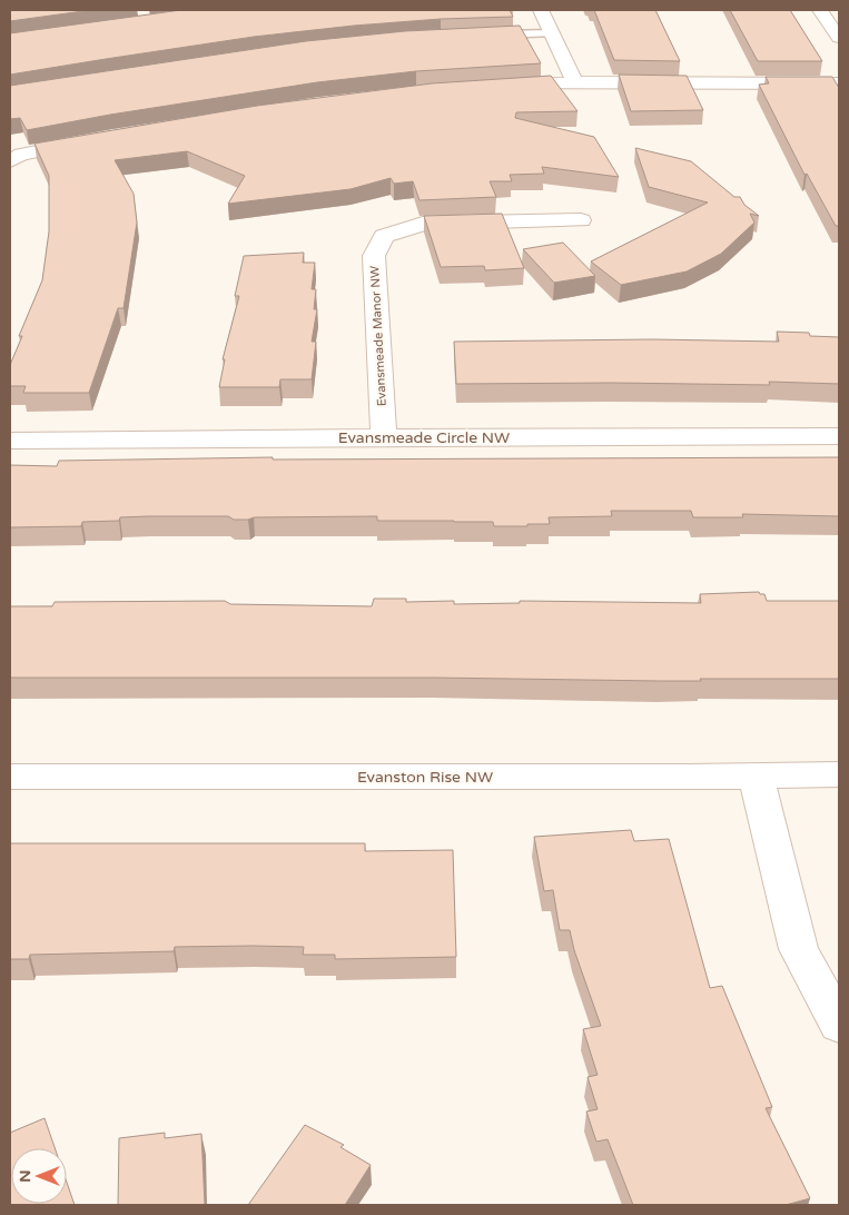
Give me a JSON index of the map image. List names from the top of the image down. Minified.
{"streets":{"street":["Evansmeade Manor NW","Evansmeade Circle NW","Evanston Rise NW"]},"crossings":[["Evansmeade Manor NW","Evansmeade Circle NW"]],"north":"left"}
